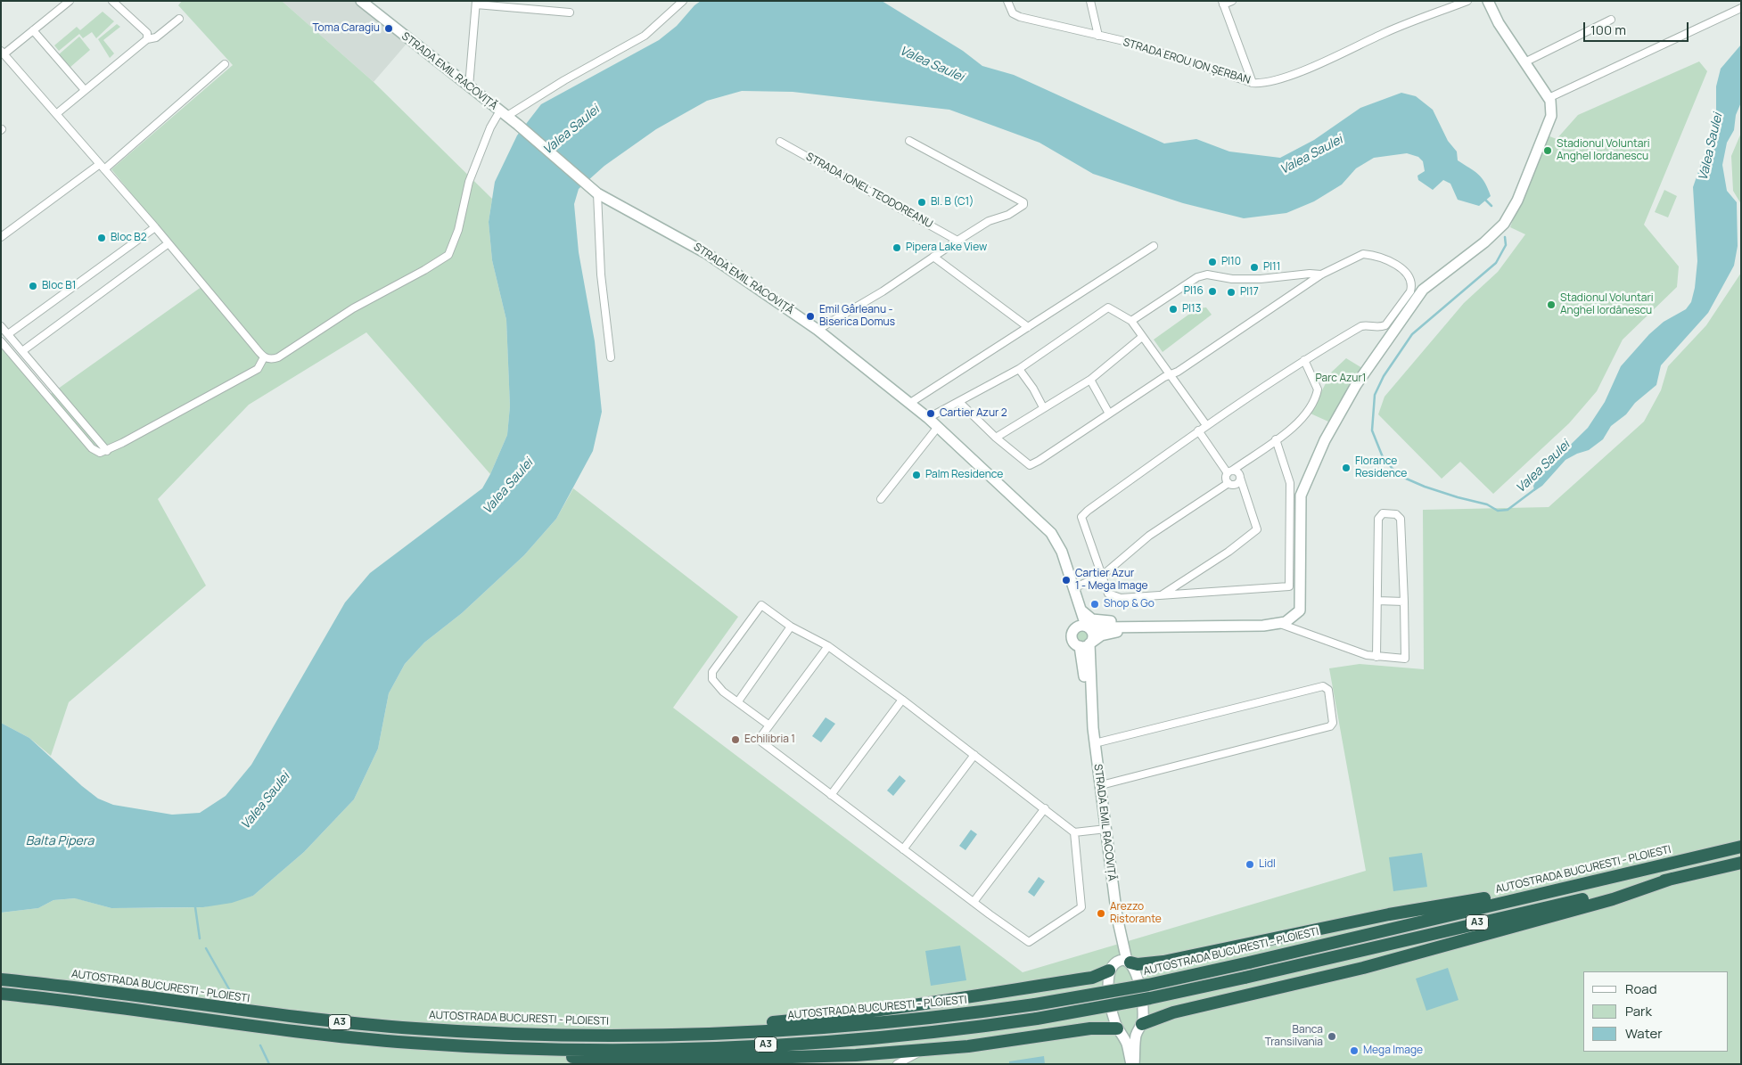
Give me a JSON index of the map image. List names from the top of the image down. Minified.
{"streets":{"highway":["AUTOSTRADA BUCURESTI - PLOIESTI","A3"],"street":["STRADA EROU ION ȘERBAN","STRADA EMIL RACOVIȚĂ","STRADA IONEL TEODOREANU"]},"water":["Valea Saulei","Balta Pipera"],"parks":["Parc Azur1"],"places":["Toma Caragiu","Stadionul Voluntari Anghel Iordanescu","Bl. B (C1)","Bloc B2","Pipera Lake View","PI10","PI11","Bloc B1","PI16","PI17","Stadionul Voluntari Anghel Iordănescu","PI13","Emil Gârleanu - Biserica Domus","Cartier Azur 2","Florance Residence","Palm Residence","Cartier Azur 1 - Mega Image","Shop & Go","Echilibria 1","Lidl","Arezzo Ristorante","Banca Transilvania","Mega Image"],"legend":["Road","Park","Water"],"scale_bar":"100 m"}
